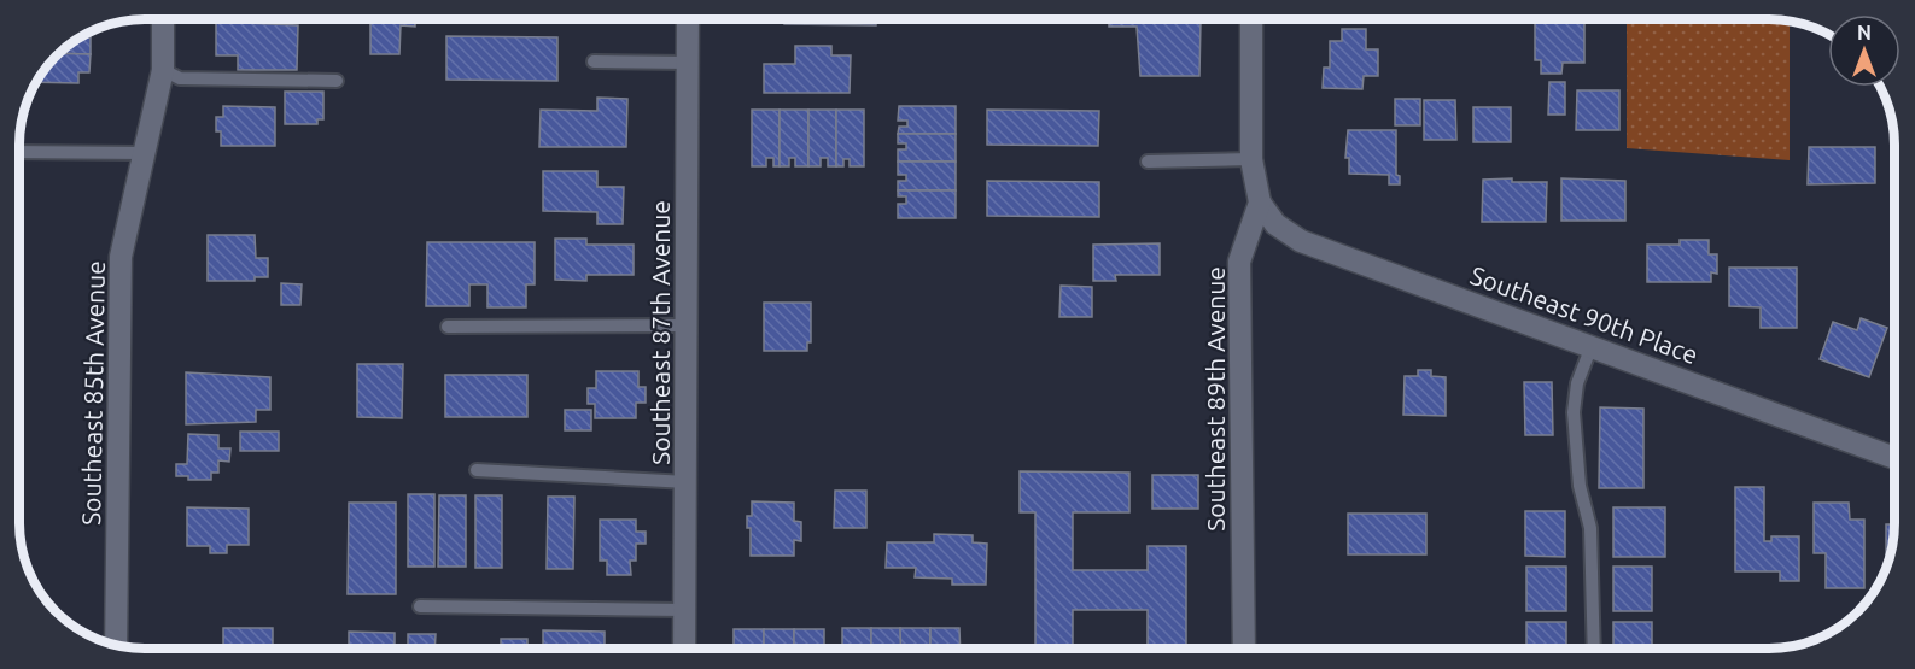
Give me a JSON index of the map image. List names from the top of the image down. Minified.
{"streets":{"street":["Southeast 90th Place","Southeast 87th Avenue","Southeast 85th Avenue","Southeast 89th Avenue"]},"crossings":[["Southeast 90th Place","Southeast 89th Avenue"]],"north":"top"}
